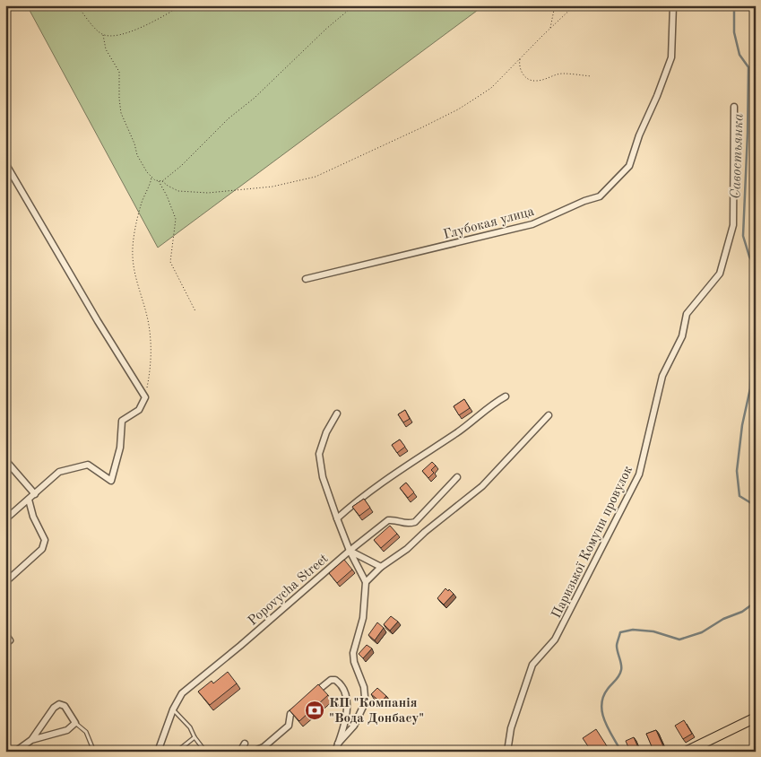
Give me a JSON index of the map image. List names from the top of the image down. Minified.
{"streets":{"street":["Глубокая улица","Паризької Комуни провулок","Popovycha Street"]},"water":["Савостьянка"],"places":{"bank":["КП \"Компанія \"Вода Донбасу\""]}}
